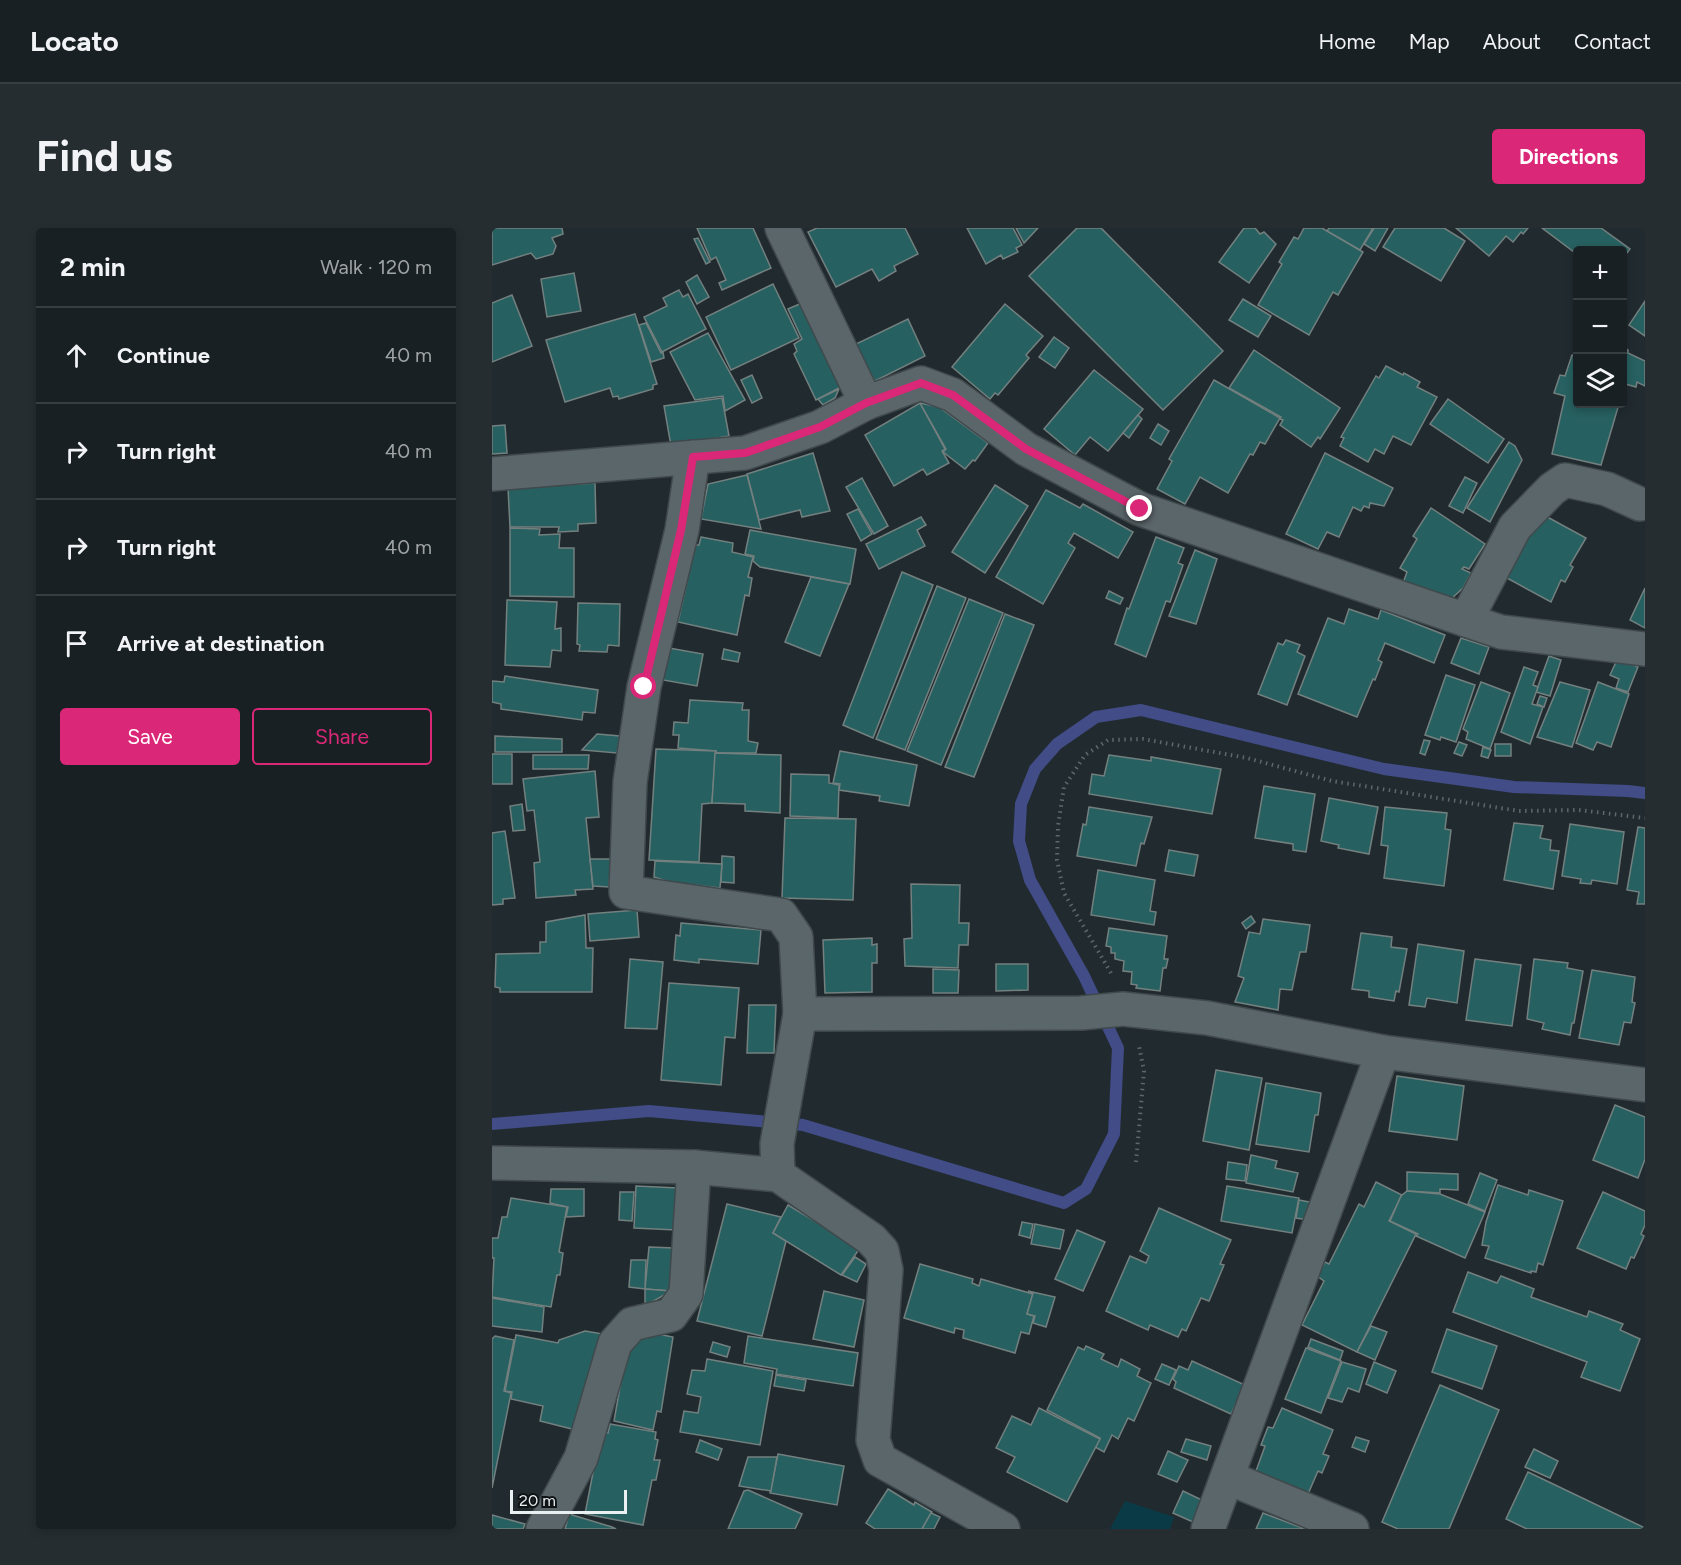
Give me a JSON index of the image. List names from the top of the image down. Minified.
{"scale_bar":"20 m","page":{"header":"Locato","nav":["Home","Map","About","Contact"],"buttons":["Directions",["Save","Share"]],"title":"Find us","heading":["2 min","Walk · 120 m"],"map_buttons":["+","−"],"list":[["Continue","40 m"],["Turn right","40 m"],["Turn right","40 m"],"Arrive at destination"],"scale":"20 m"}}
